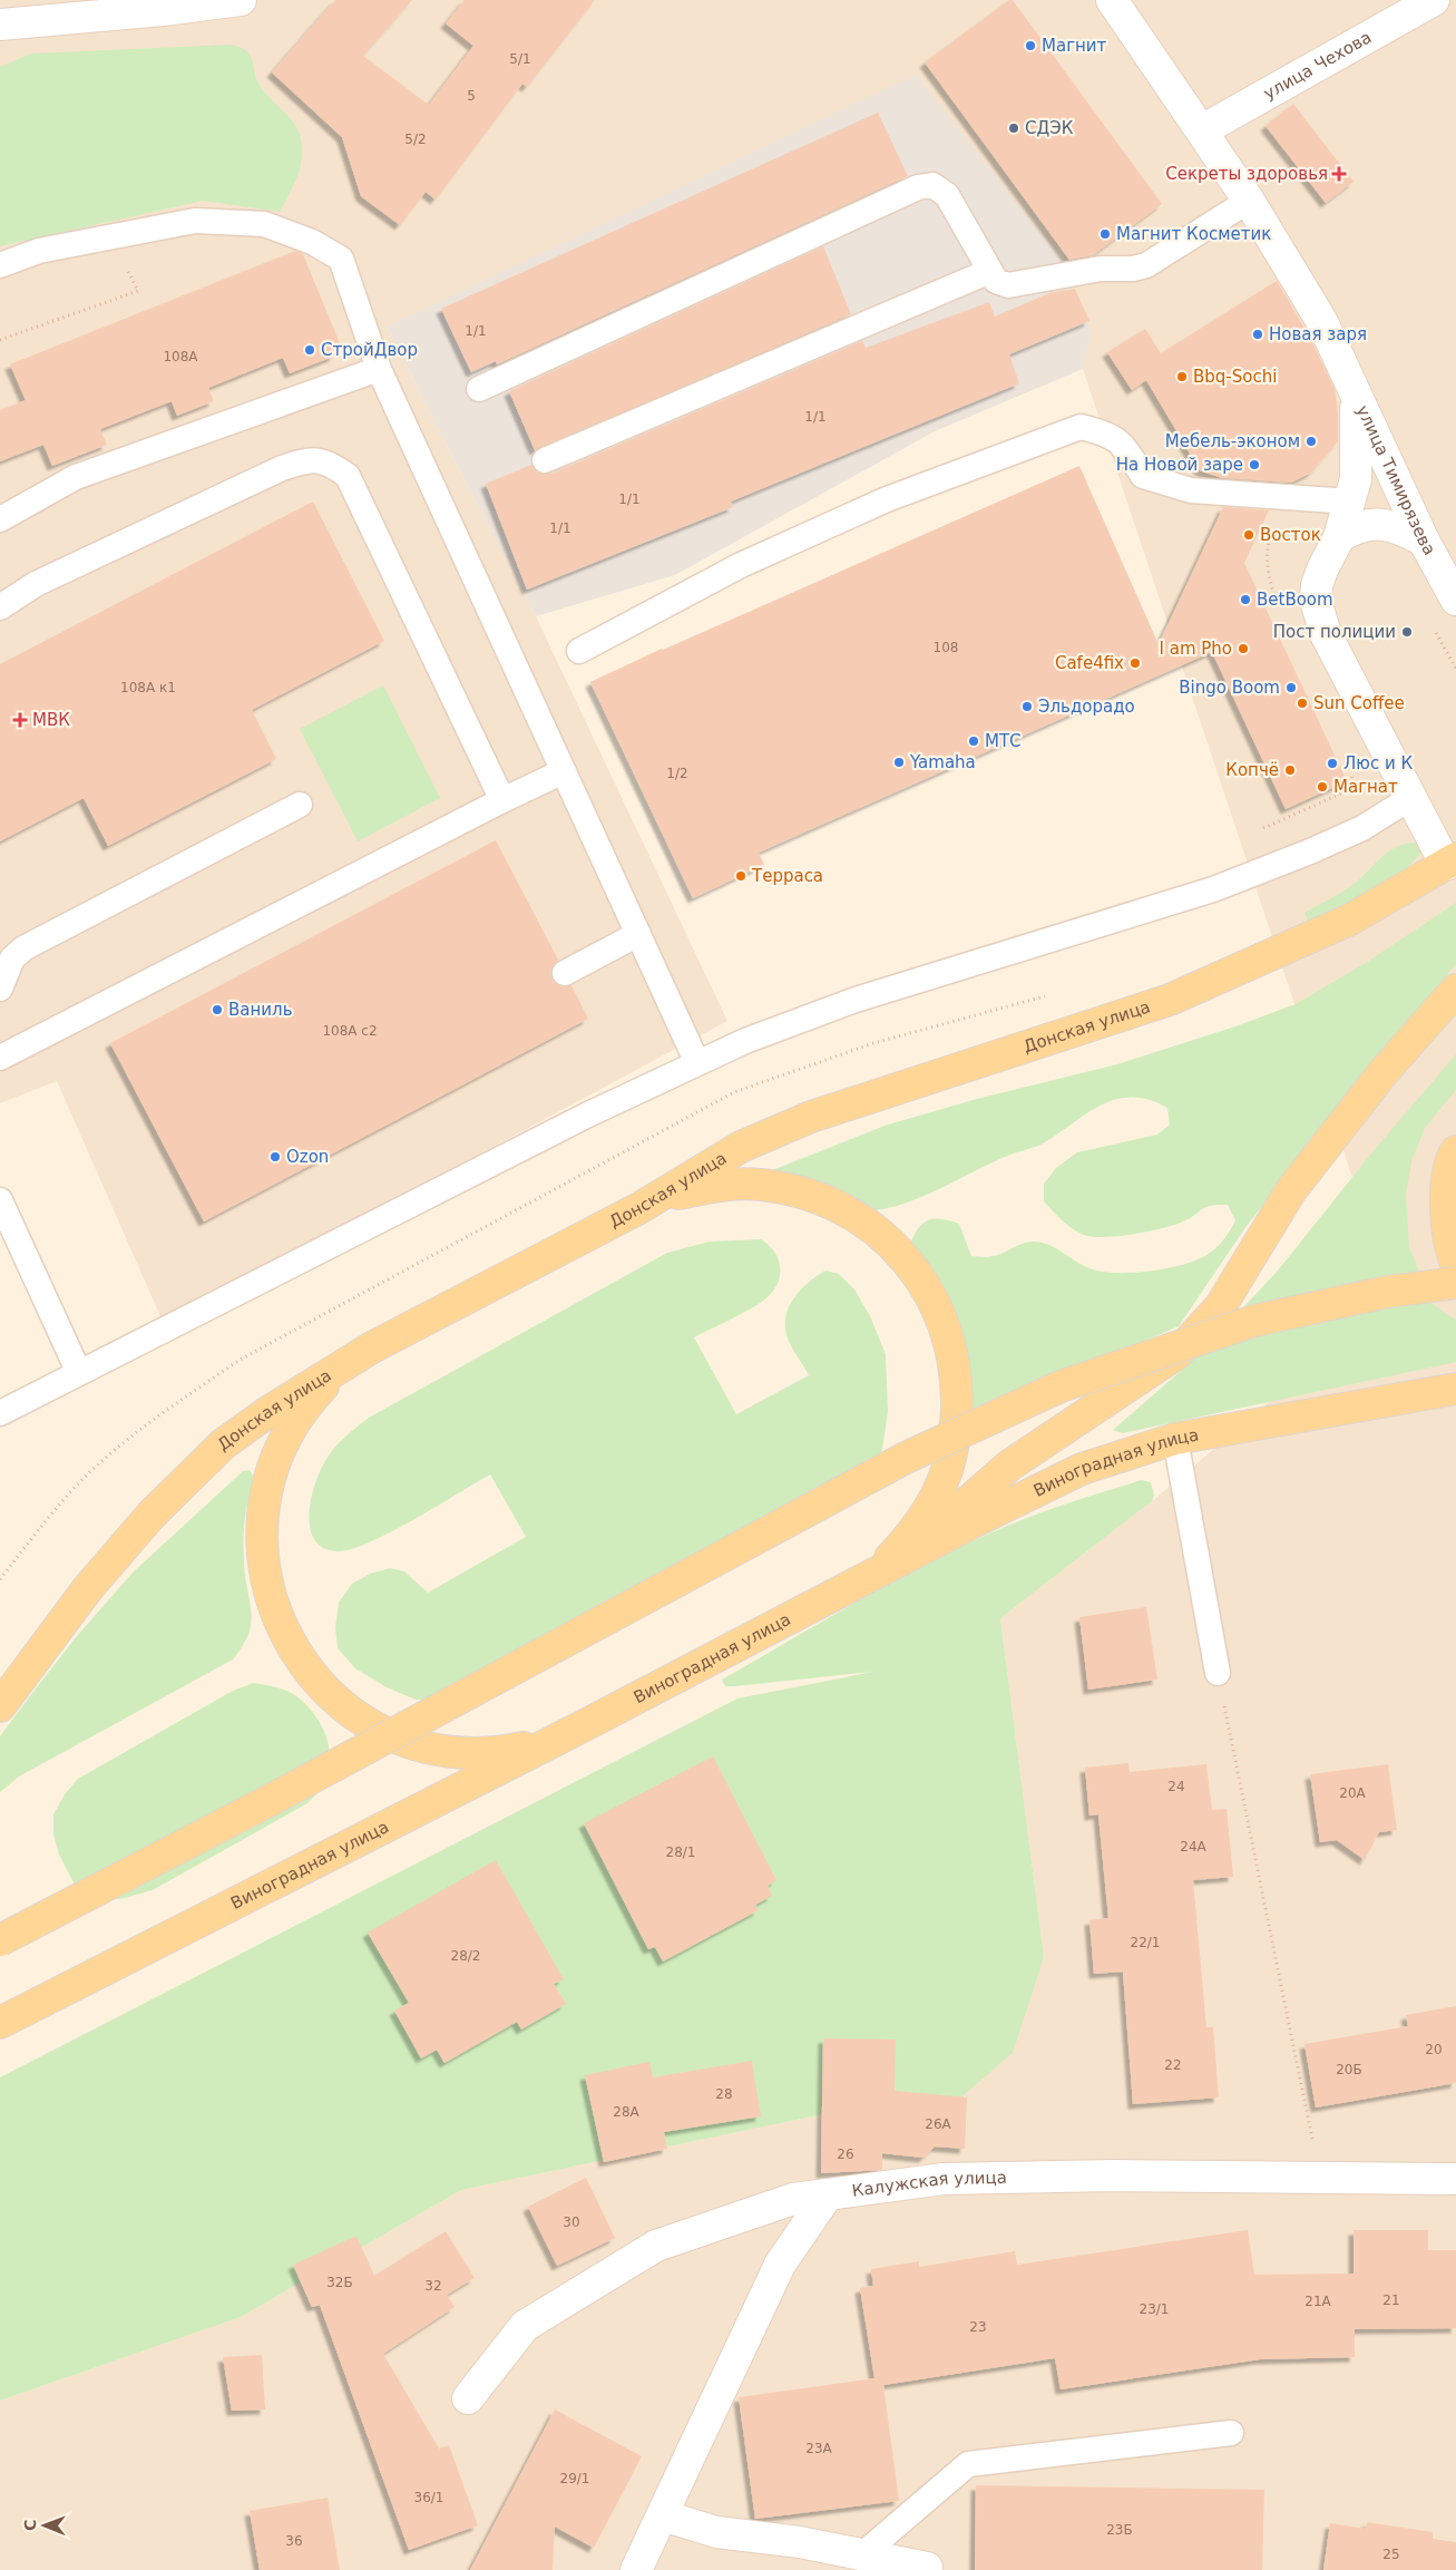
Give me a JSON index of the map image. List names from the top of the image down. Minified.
{"streets":{"main road":["Донская улица","Виноградная улица"],"street":["улица Чехова","улица Тимирязева","Калужская улица"]},"crossings":[["улица Чехова","улица Тимирязева"],["улица Тимирязева","Донская улица"]],"places":{"other":["Магнит","СДЭК","Магнит Косметик","Новая заря","СтройДвор","Bbq-Sochi","Мебель-эконом","На Новой заре","Восток","BetBoom","Пост полиции","I am Pho","Cafe4fix","Bingo Boom","Sun Coffee","Эльдорадо","МТС","Yamaha","Люс и К","Копчё","Магнат","Терраса","Ваниль","Ozon"],"health":["Секреты здоровья","МВК"]},"house_numbers":["5/1","5","5/2","1/1","108А","1/1","1/1","1/1","108","108А к1","1/2","108А с2","24","20А","24А","28/1","22/1","28/2","20","22","20Б","28","28А","26А","26","30","32Б","32","21","21А","23/1","23","23А","29/1","36/1","23Б","36","25"],"north":"left"}
